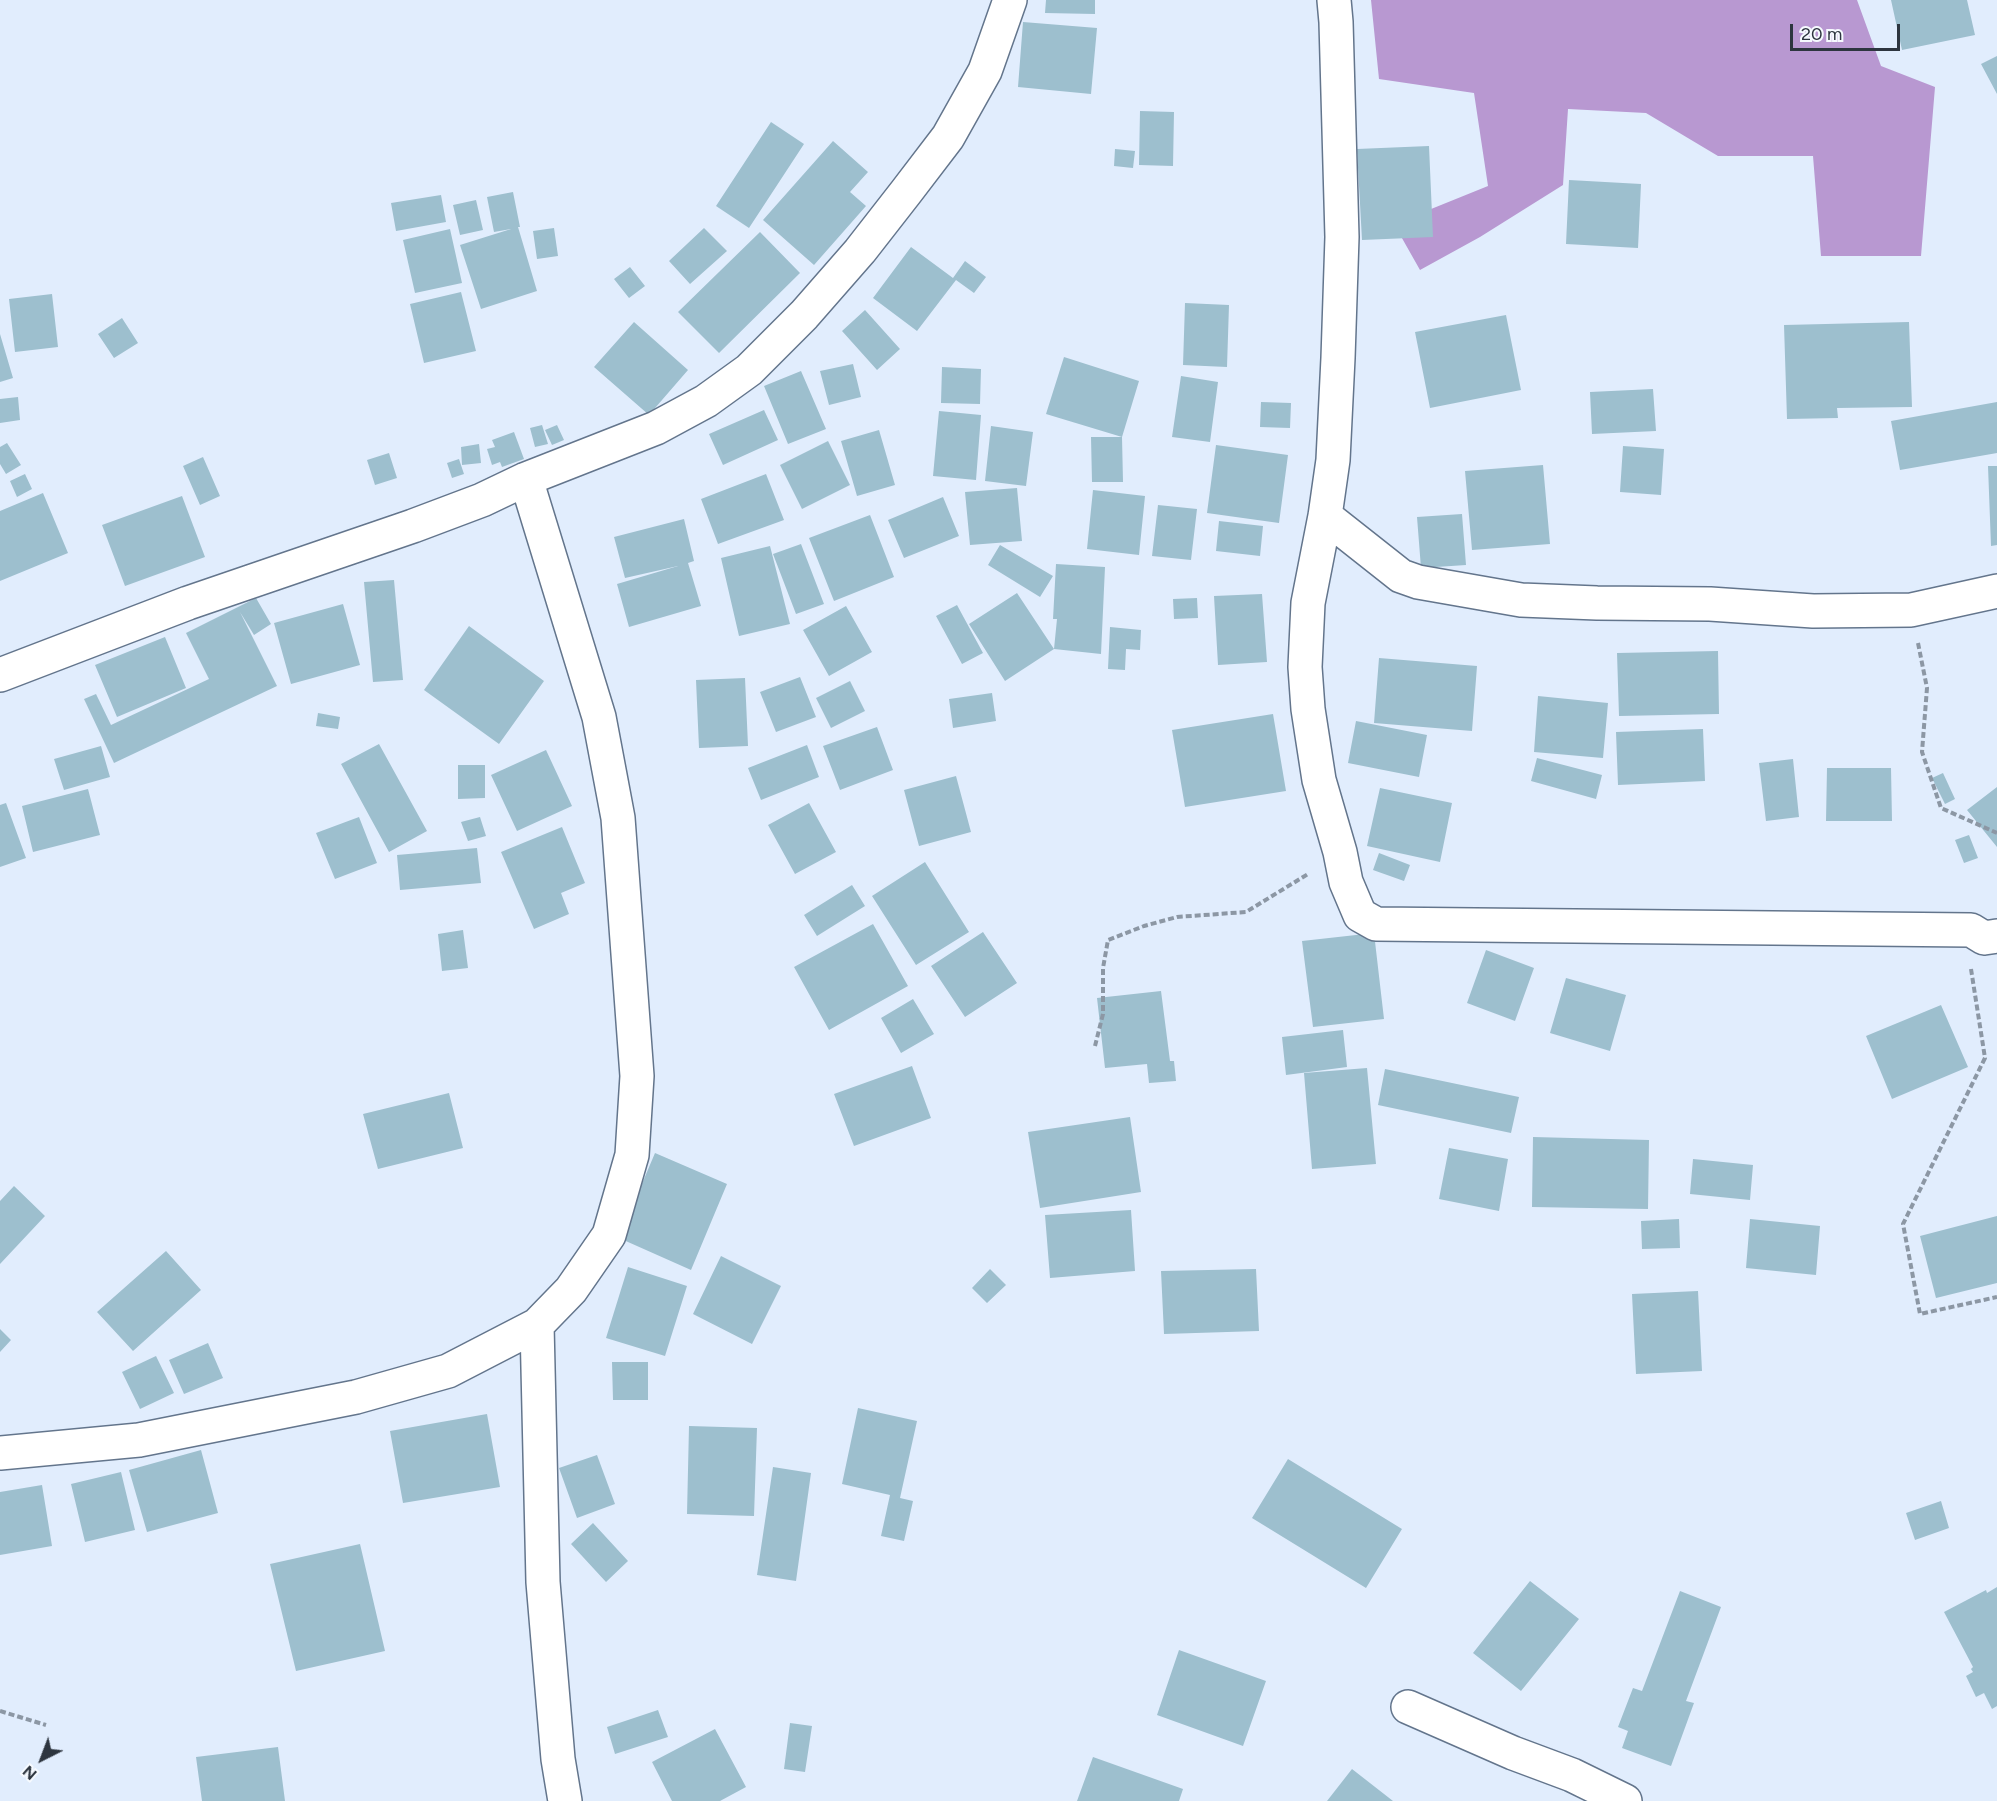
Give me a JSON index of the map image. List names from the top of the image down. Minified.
{"scale_bar":"20 m","north":"bottom left"}
